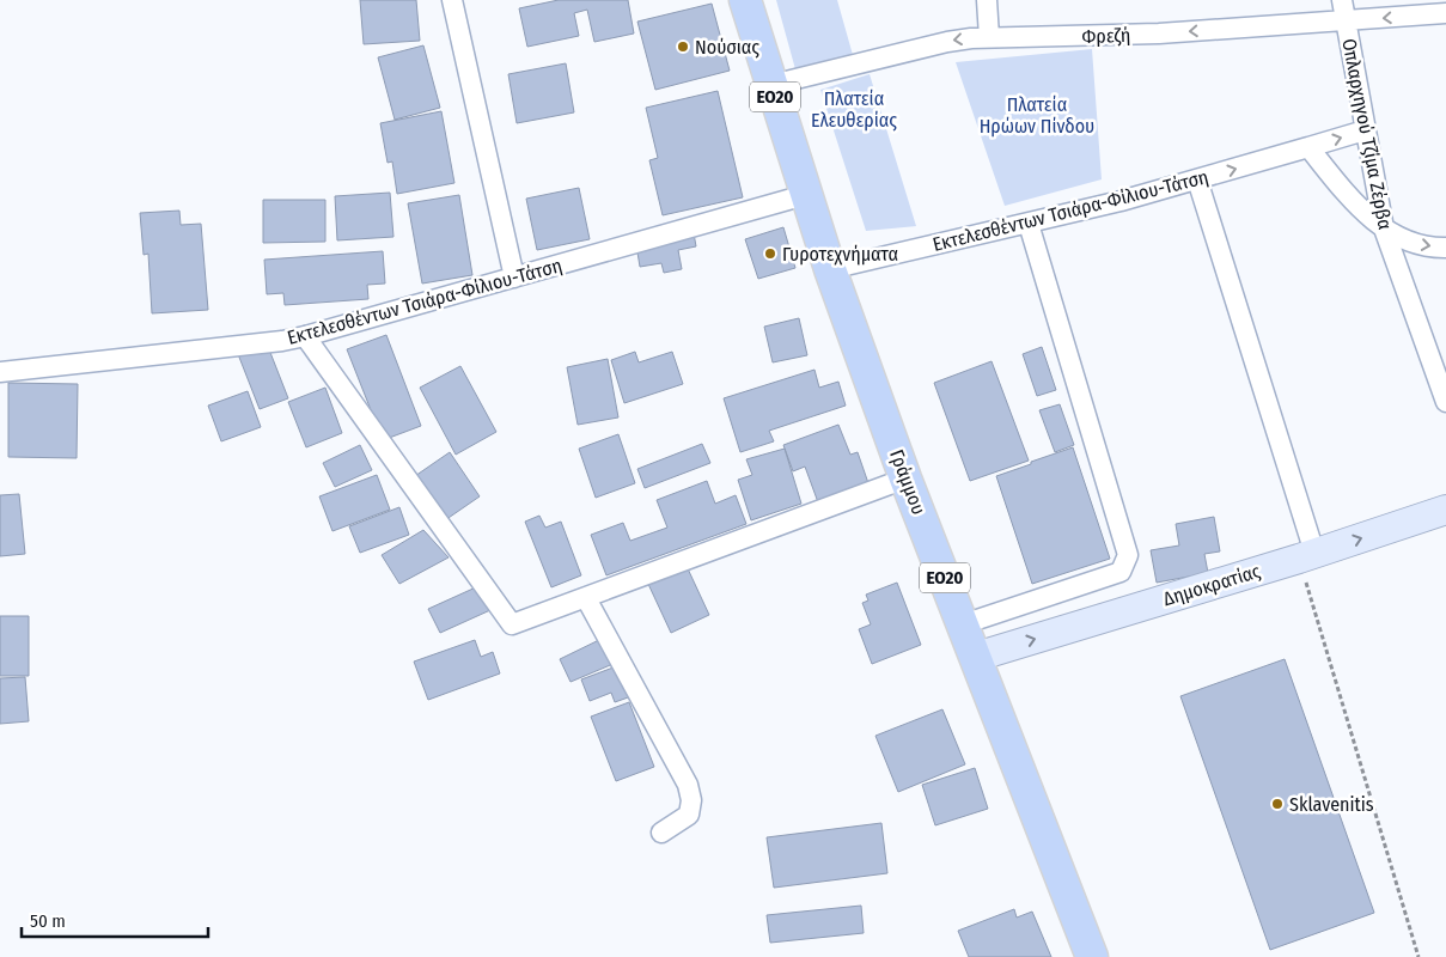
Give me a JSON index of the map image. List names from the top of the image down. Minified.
{"streets":{"main road":["ΕΟ20","Γράμμου"],"street":["Φρεζή","Οπλαρχηγού Τζίμα Ζέρβα","Εκτελεσθέντων Τσιάρα-Φίλιου-Τάτση","Δημοκρατίας"]},"crossings":[["Φρεζή","Οπλαρχηγού Τζίμα Ζέρβα"],["Φρεζή","Γράμμου"],["Οπλαρχηγού Τζίμα Ζέρβα","Εκτελεσθέντων Τσιάρα-Φίλιου-Τάτση"],["Εκτελεσθέντων Τσιάρα-Φίλιου-Τάτση","Γράμμου"],["Γράμμου","Δημοκρατίας"]],"one_way":["Φρεζή","Δημοκρατίας"],"parks":["Πλατεία Ελευθερίας","Πλατεία Ηρώων Πίνδου"],"places":["Νούσιας","Γυροτεχνήματα","Sklavenitis"],"scale_bar":"50 m"}
